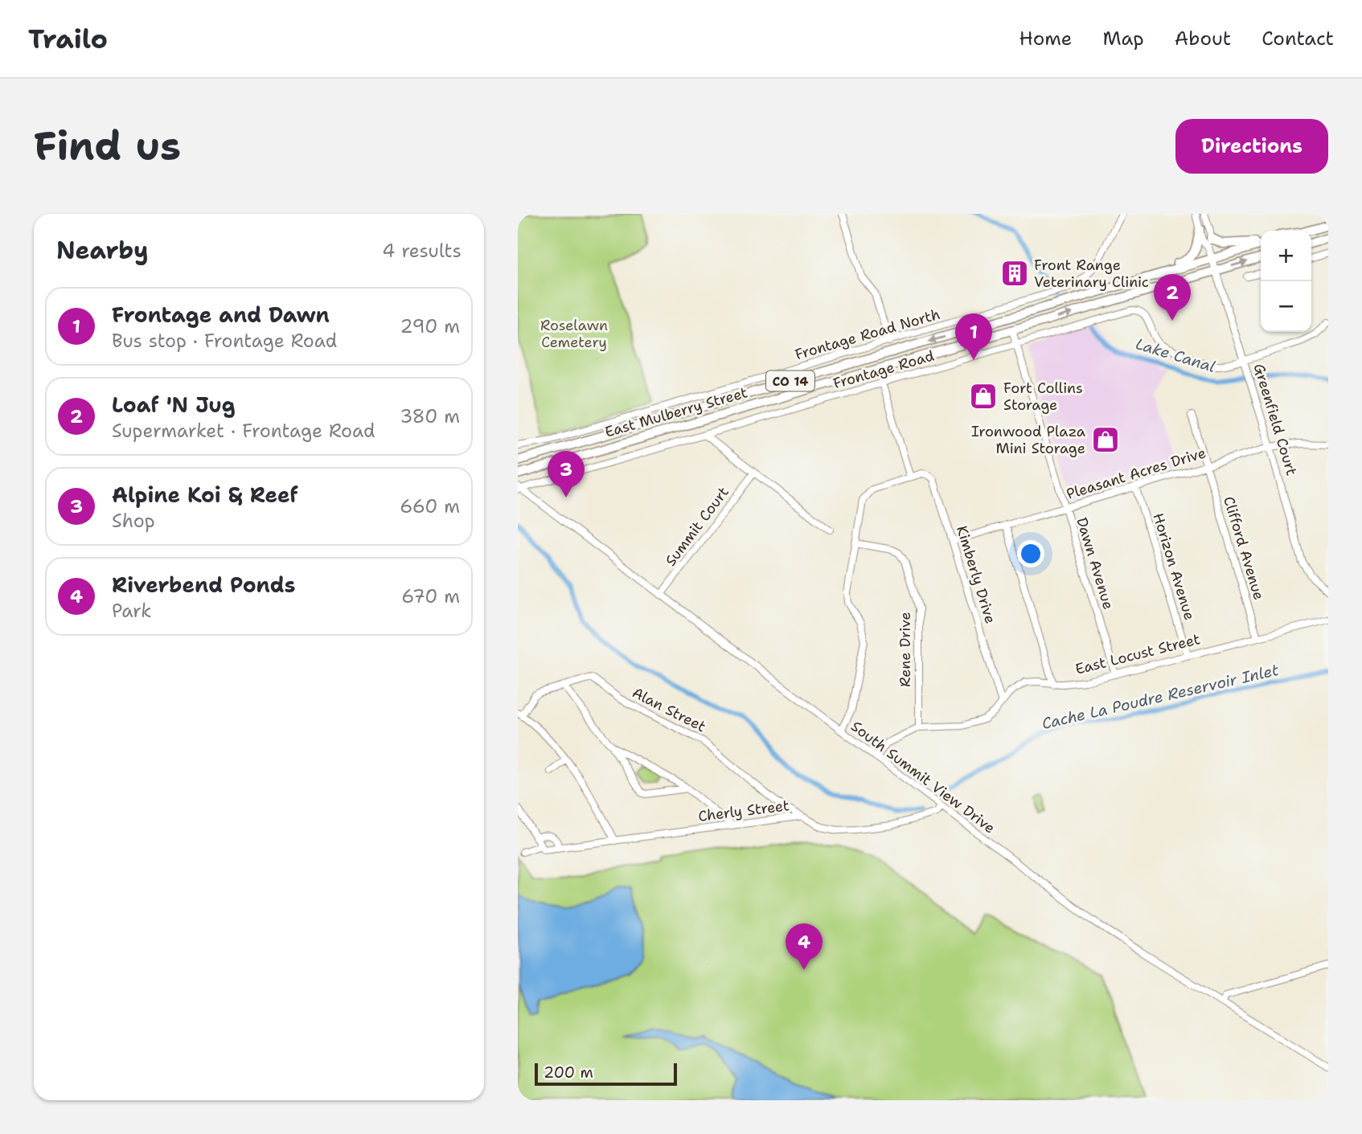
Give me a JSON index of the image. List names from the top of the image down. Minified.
{"streets":{"highway":["CO 14","East Mulberry Street"],"street":["Frontage Road North","Frontage Road","Greenfield Court","Pleasant Acres Drive","Summit Court","Clifford Avenue","Dawn Avenue","Horizon Avenue","Kimberly Drive","Rene Drive","East Locust Street","Alan Street","South Summit View Drive","Cherly Street"]},"crossings":[["Frontage Road","Greenfield Court"],["Frontage Road","Dawn Avenue"],["Frontage Road","South Summit View Drive"],["East Mulberry Street","Greenfield Court"],["East Mulberry Street","Dawn Avenue"],["Greenfield Court","Pleasant Acres Drive"],["Pleasant Acres Drive","Clifford Avenue"],["Pleasant Acres Drive","Dawn Avenue"],["Pleasant Acres Drive","Horizon Avenue"],["Pleasant Acres Drive","Kimberly Drive"],["Summit Court","South Summit View Drive"],["Clifford Avenue","East Locust Street"],["Dawn Avenue","East Locust Street"],["Horizon Avenue","East Locust Street"],["Kimberly Drive","East Locust Street"],["Rene Drive","East Locust Street"],["East Locust Street","South Summit View Drive"],["Alan Street","Cherly Street"],["South Summit View Drive","Cherly Street"]],"water":["Lake Canal","Cache La Poudre Reservoir Inlet"],"parks":["Roselawn Cemetery"],"places":{"building":["Front Range Veterinary Clinic"],"shop":["Fort Collins Storage","Ironwood Plaza Mini Storage"]},"scale_bar":"200 m","page":{"header":"Trailo","nav":["Home","Map","About","Contact"],"buttons":"Directions","title":"Find us","heading":["Nearby","4 results"],"map_buttons":["+","−"],"pins":["2","1","3","4"],"list":[{"mark":"1","name":"Frontage and Dawn","note":"Bus stop · Frontage Road","value":"290 m"},{"mark":"2","name":"Loaf 'N Jug","note":"Supermarket · Frontage Road","value":"380 m"},{"mark":"3","name":"Alpine Koi & Reef","note":"Shop","value":"660 m"},{"mark":"4","name":"Riverbend Ponds","note":"Park","value":"670 m"}],"scale":"200 m"}}
